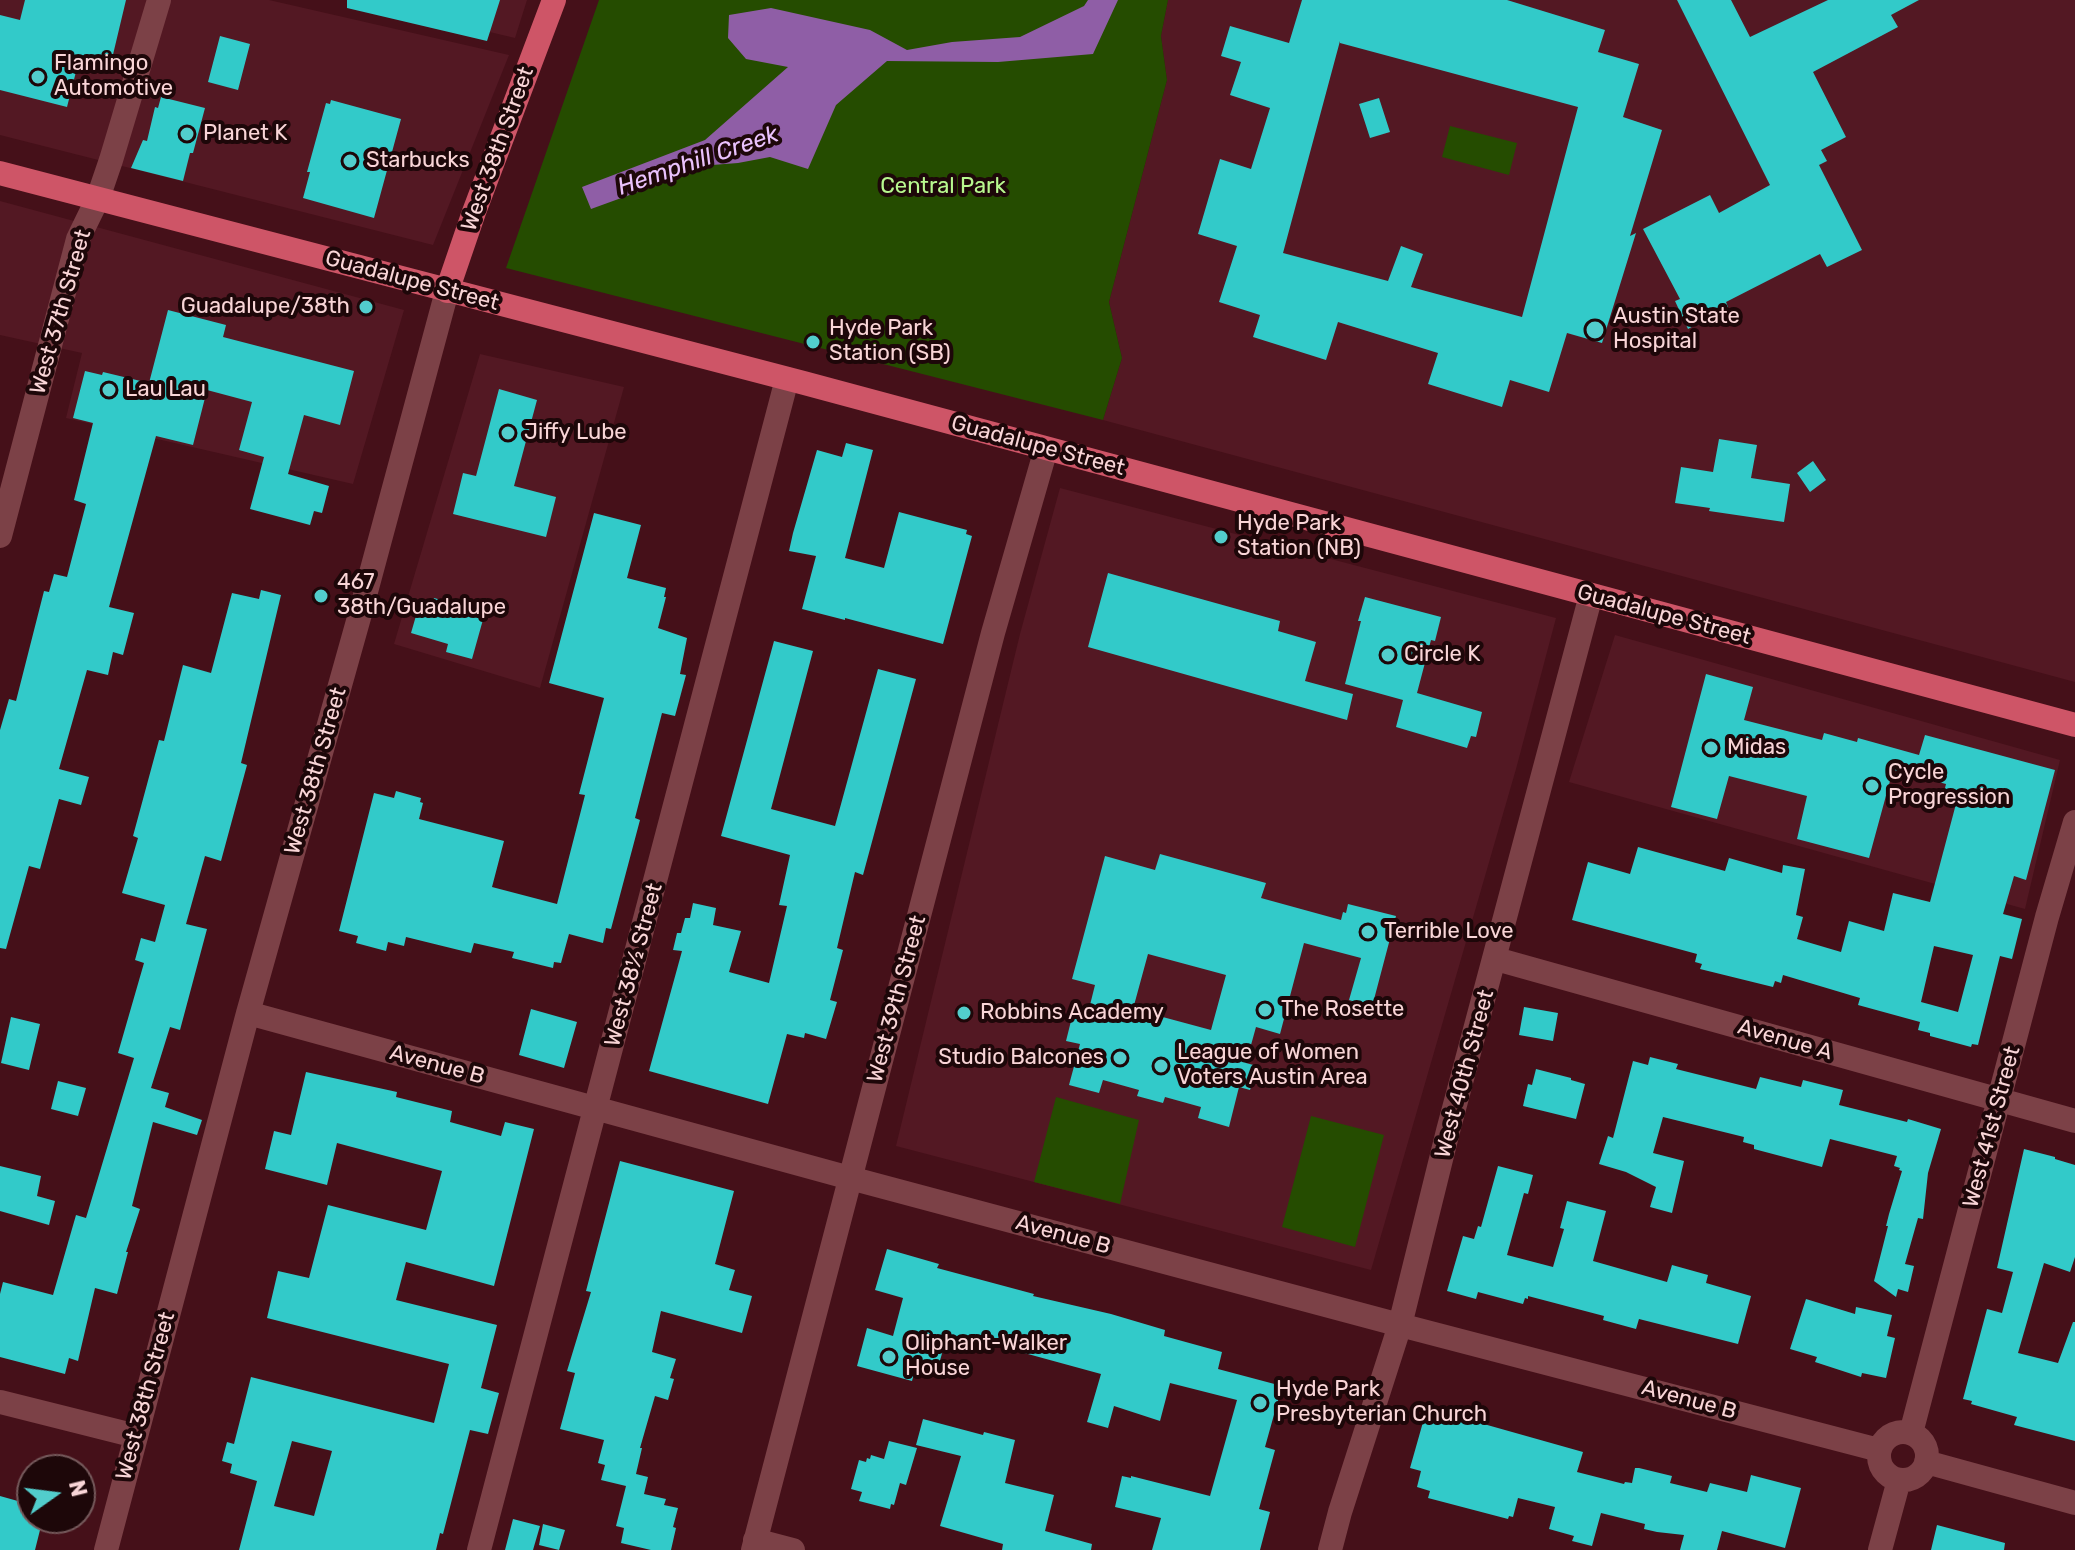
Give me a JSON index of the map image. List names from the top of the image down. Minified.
{"streets":{"main road":["West 38th Street","Guadalupe Street"],"street":["West 37th Street","West 38½ Street","West 39th Street","Avenue A","Avenue B","West 40th Street","West 41st Street"]},"crossings":[["West 38th Street","Guadalupe Street"],["West 38th Street","Avenue B"],["Guadalupe Street","West 37th Street"],["Guadalupe Street","West 38½ Street"],["Guadalupe Street","West 39th Street"],["Guadalupe Street","West 40th Street"],["West 38½ Street","Avenue B"],["West 39th Street","Avenue B"],["Avenue A","West 40th Street"],["Avenue A","West 41st Street"],["Avenue B","West 40th Street"],["Avenue B","West 41st Street"]],"water":["Hemphill Creek"],"parks":["Central Park"],"places":["Flamingo Automotive","Planet K","Starbucks","Guadalupe/38th","Austin State Hospital","Hyde Park Station (SB)","Lau Lau","Jiffy Lube","Hyde Park Station (NB)","467 38th/Guadalupe","Circle K","Midas","Cycle Progression","Terrible Love","The Rosette","Robbins Academy","Studio Balcones","League of Women Voters Austin Area","Oliphant-Walker House","Hyde Park Presbyterian Church"],"north":"right"}
